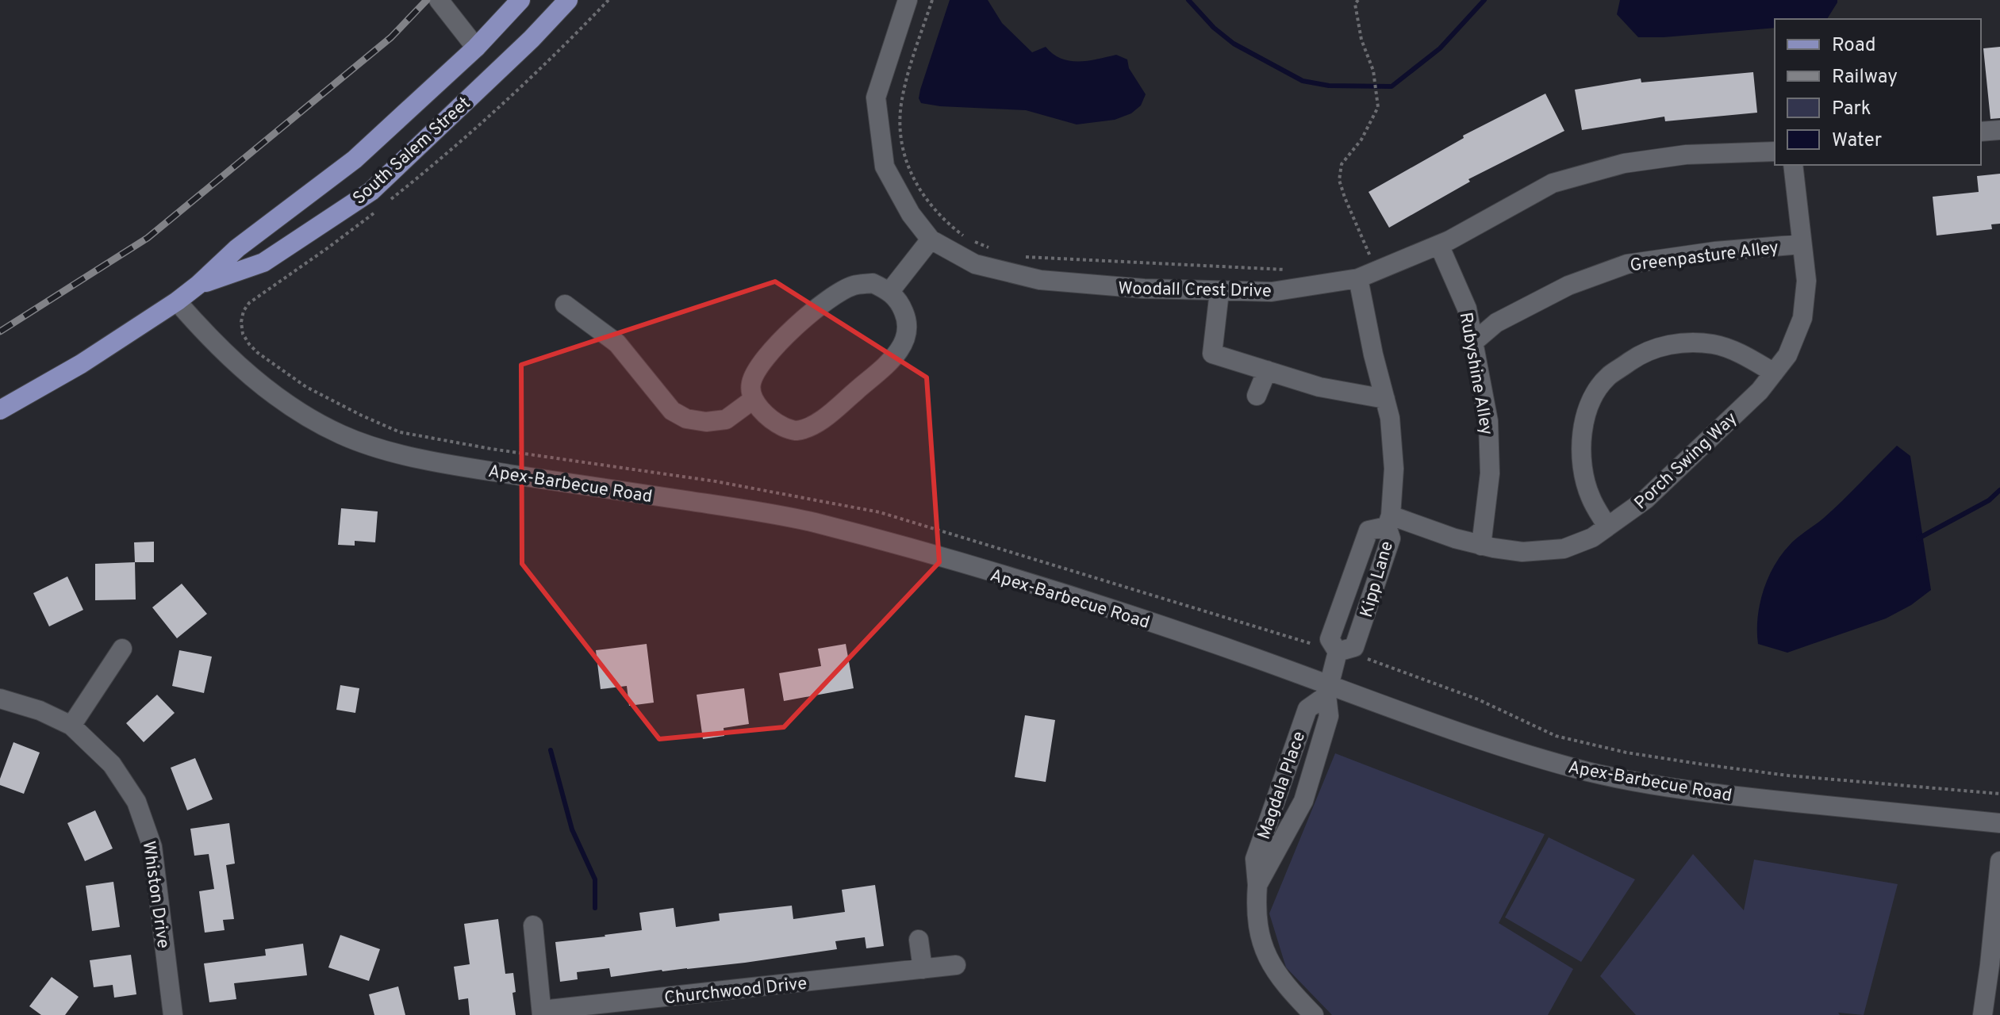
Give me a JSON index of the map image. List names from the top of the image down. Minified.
{"streets":{"main road":["South Salem Street"],"street":["Greenpasture Alley","Woodall Crest Drive","Rubyshine Alley","Porch Swing Way","Apex-Barbecue Road","Kipp Lane","Magdala Place","Whiston Drive","Churchwood Drive"]},"crossings":[["South Salem Street","Apex-Barbecue Road"],["Greenpasture Alley","Rubyshine Alley"],["Greenpasture Alley","Porch Swing Way"],["Woodall Crest Drive","Rubyshine Alley"],["Woodall Crest Drive","Kipp Lane"],["Rubyshine Alley","Porch Swing Way"],["Porch Swing Way","Kipp Lane"],["Apex-Barbecue Road","Kipp Lane"],["Apex-Barbecue Road","Magdala Place"],["Kipp Lane","Magdala Place"]],"legend":["Road","Railway","Park","Water"]}
